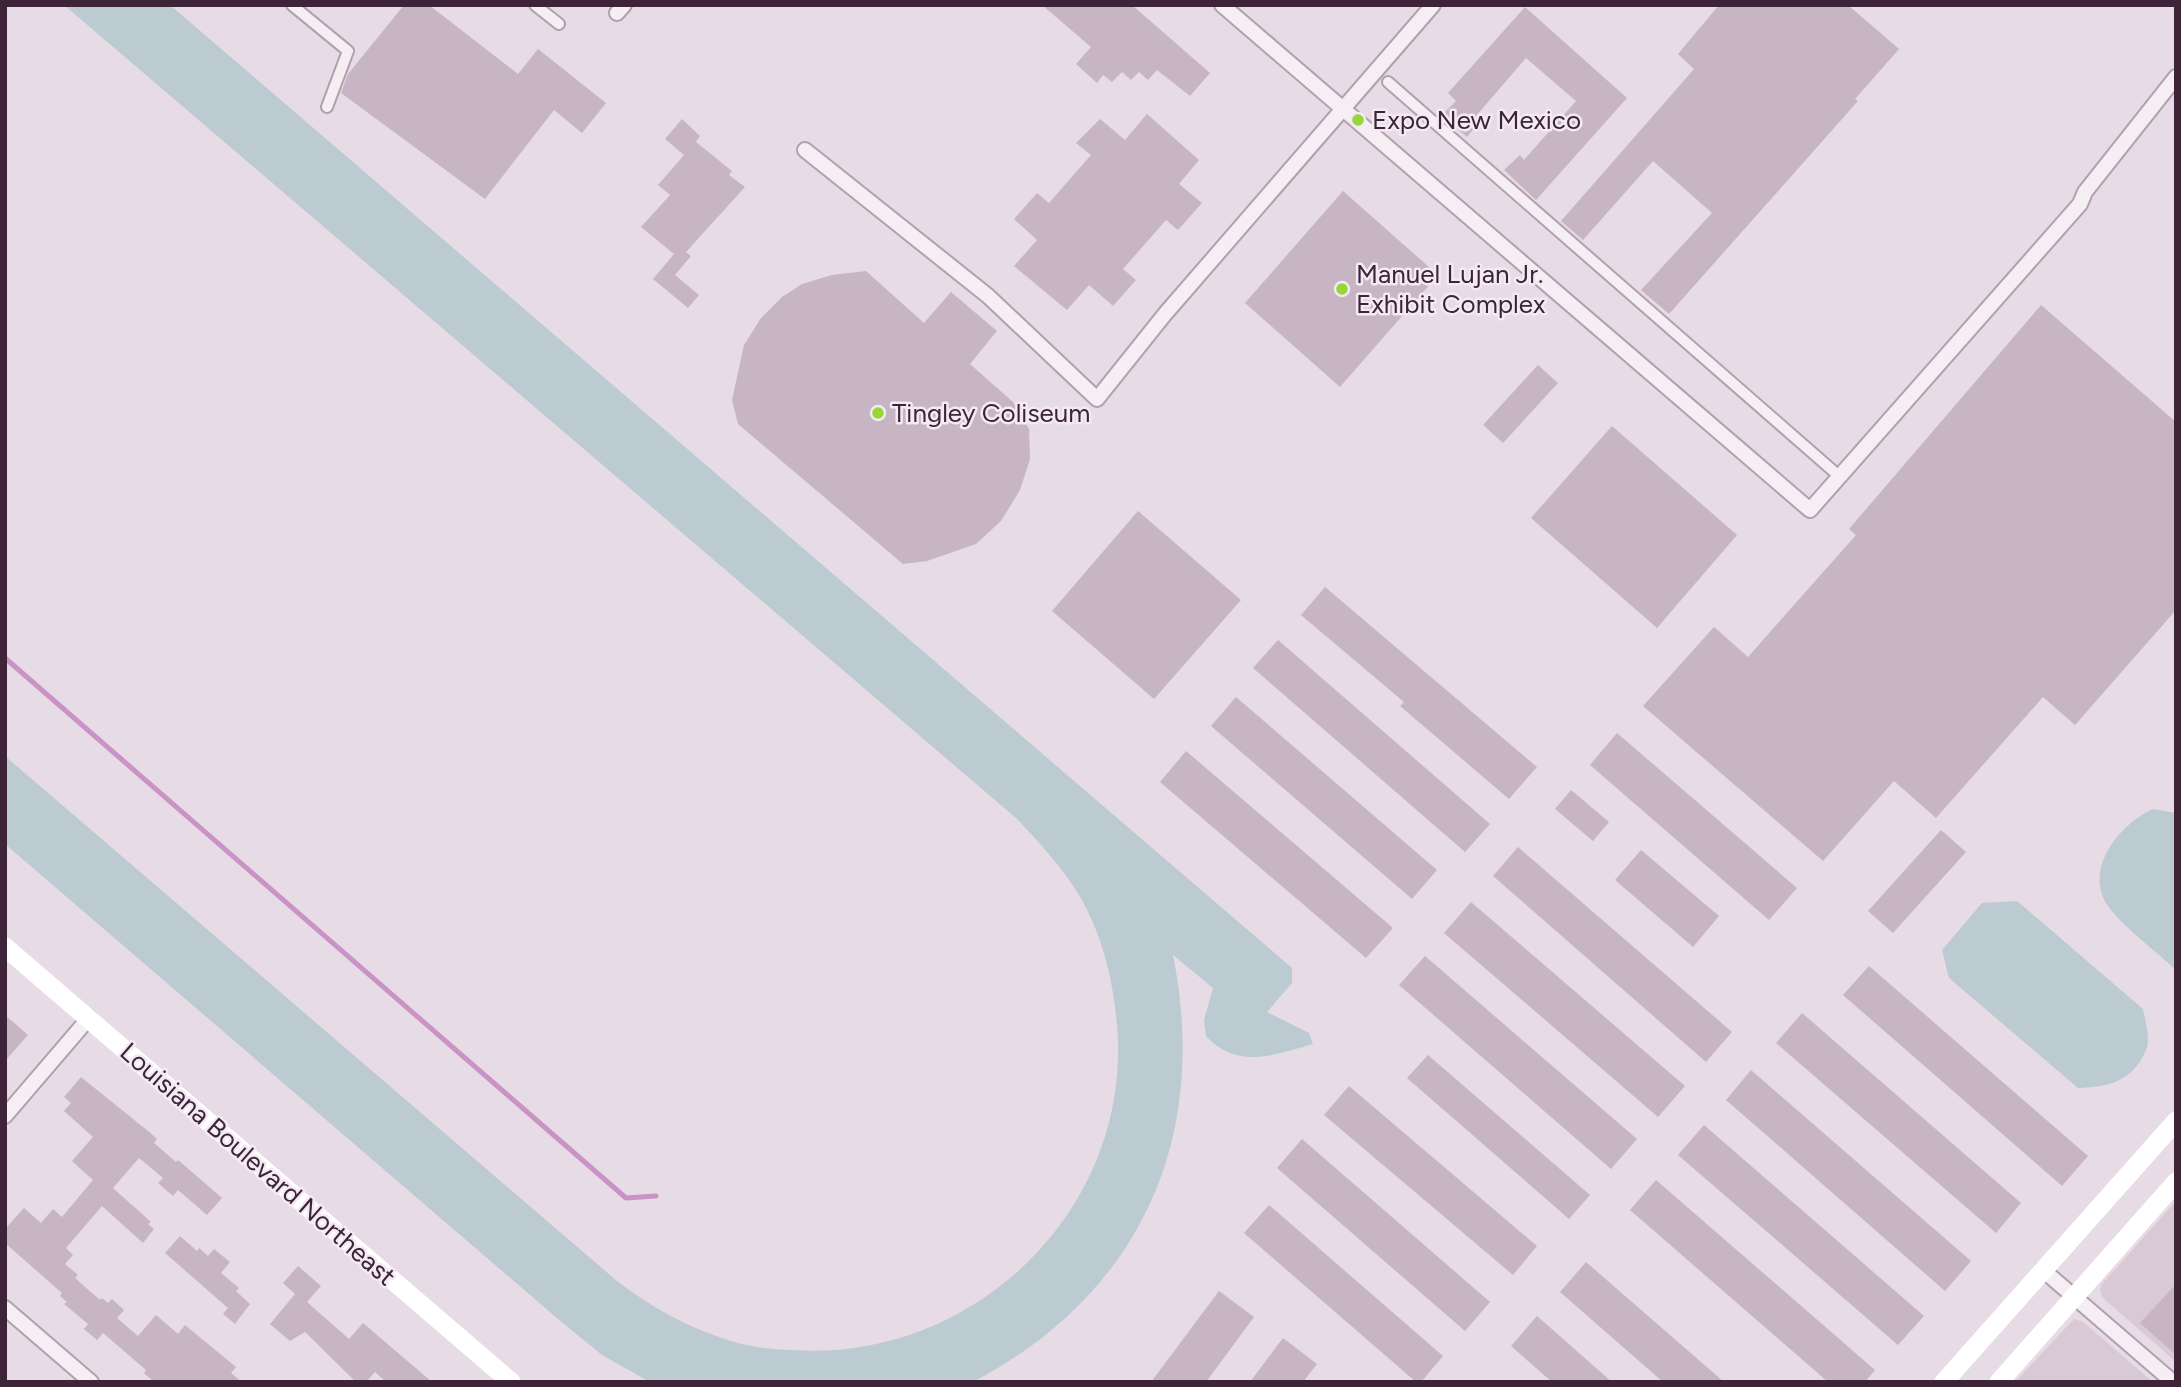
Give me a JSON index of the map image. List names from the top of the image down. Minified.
{"streets":{"main road":["Louisiana Boulevard Northeast"]},"places":["Expo New Mexico","Manuel Lujan Jr. Exhibit Complex","Tingley Coliseum"]}
